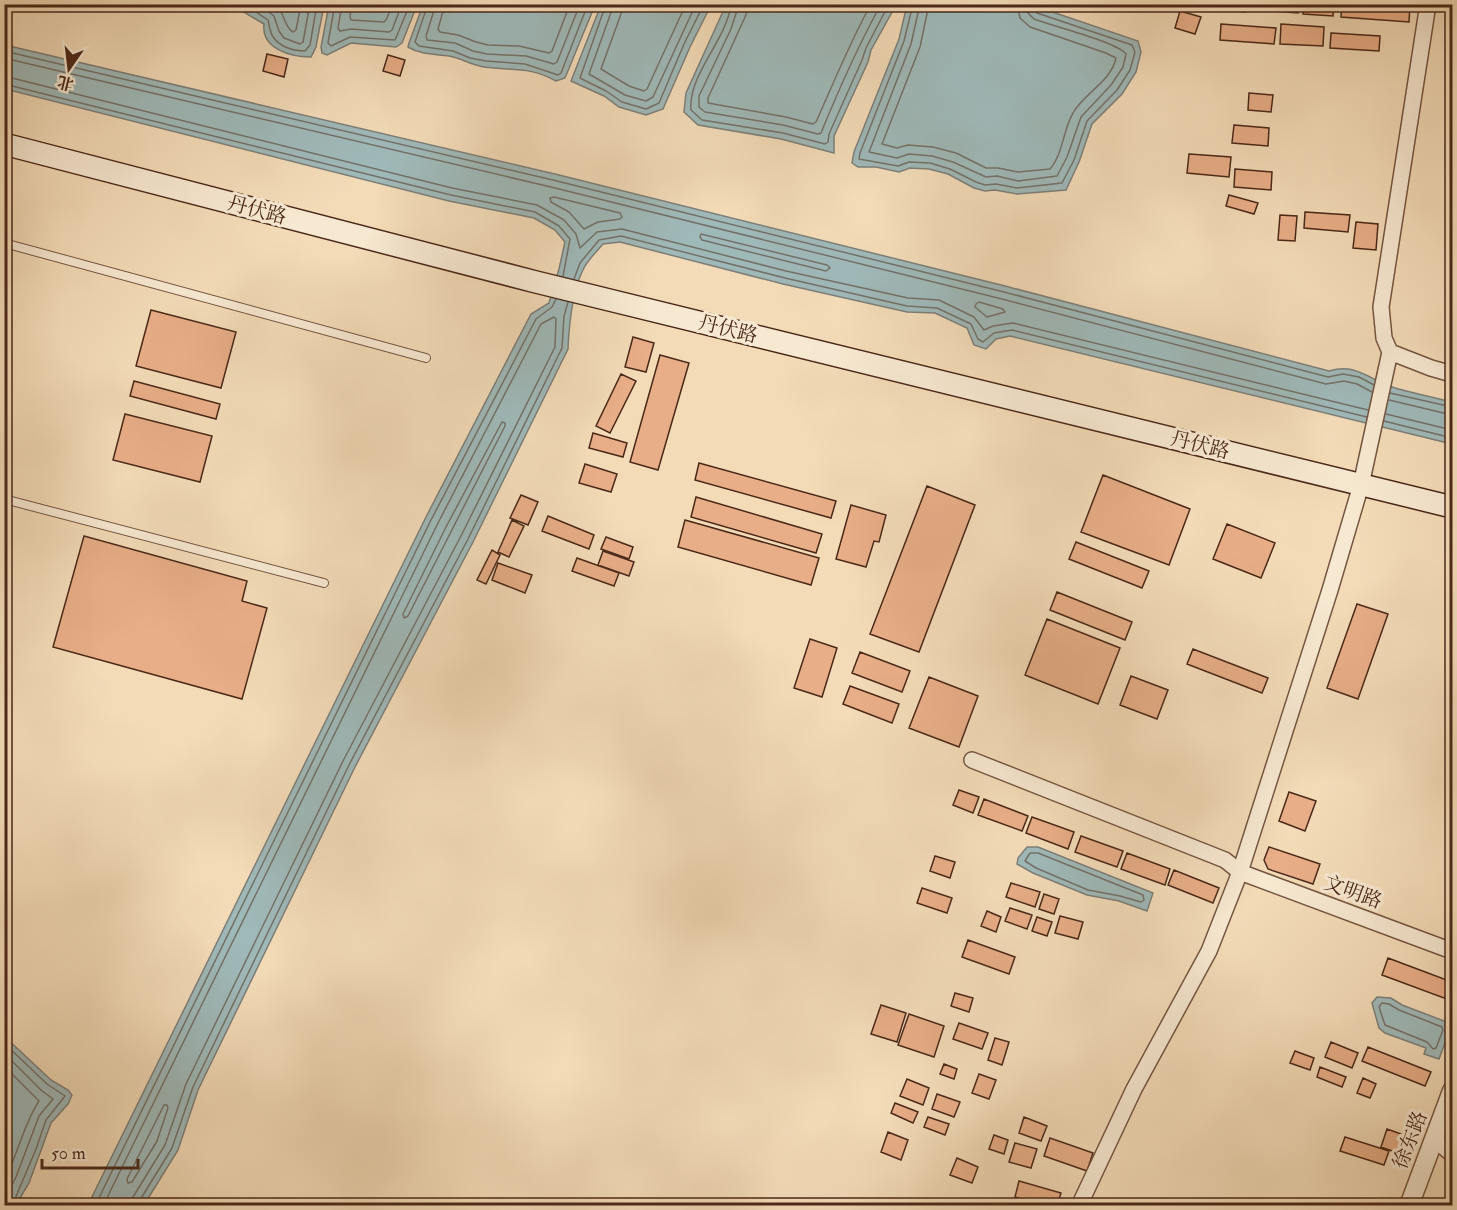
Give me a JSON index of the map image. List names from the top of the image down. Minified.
{"streets":{"main road":["丹伏路"],"street":["文明路","徐东路"]},"scale_bar":"50 m","north":"bottom"}
